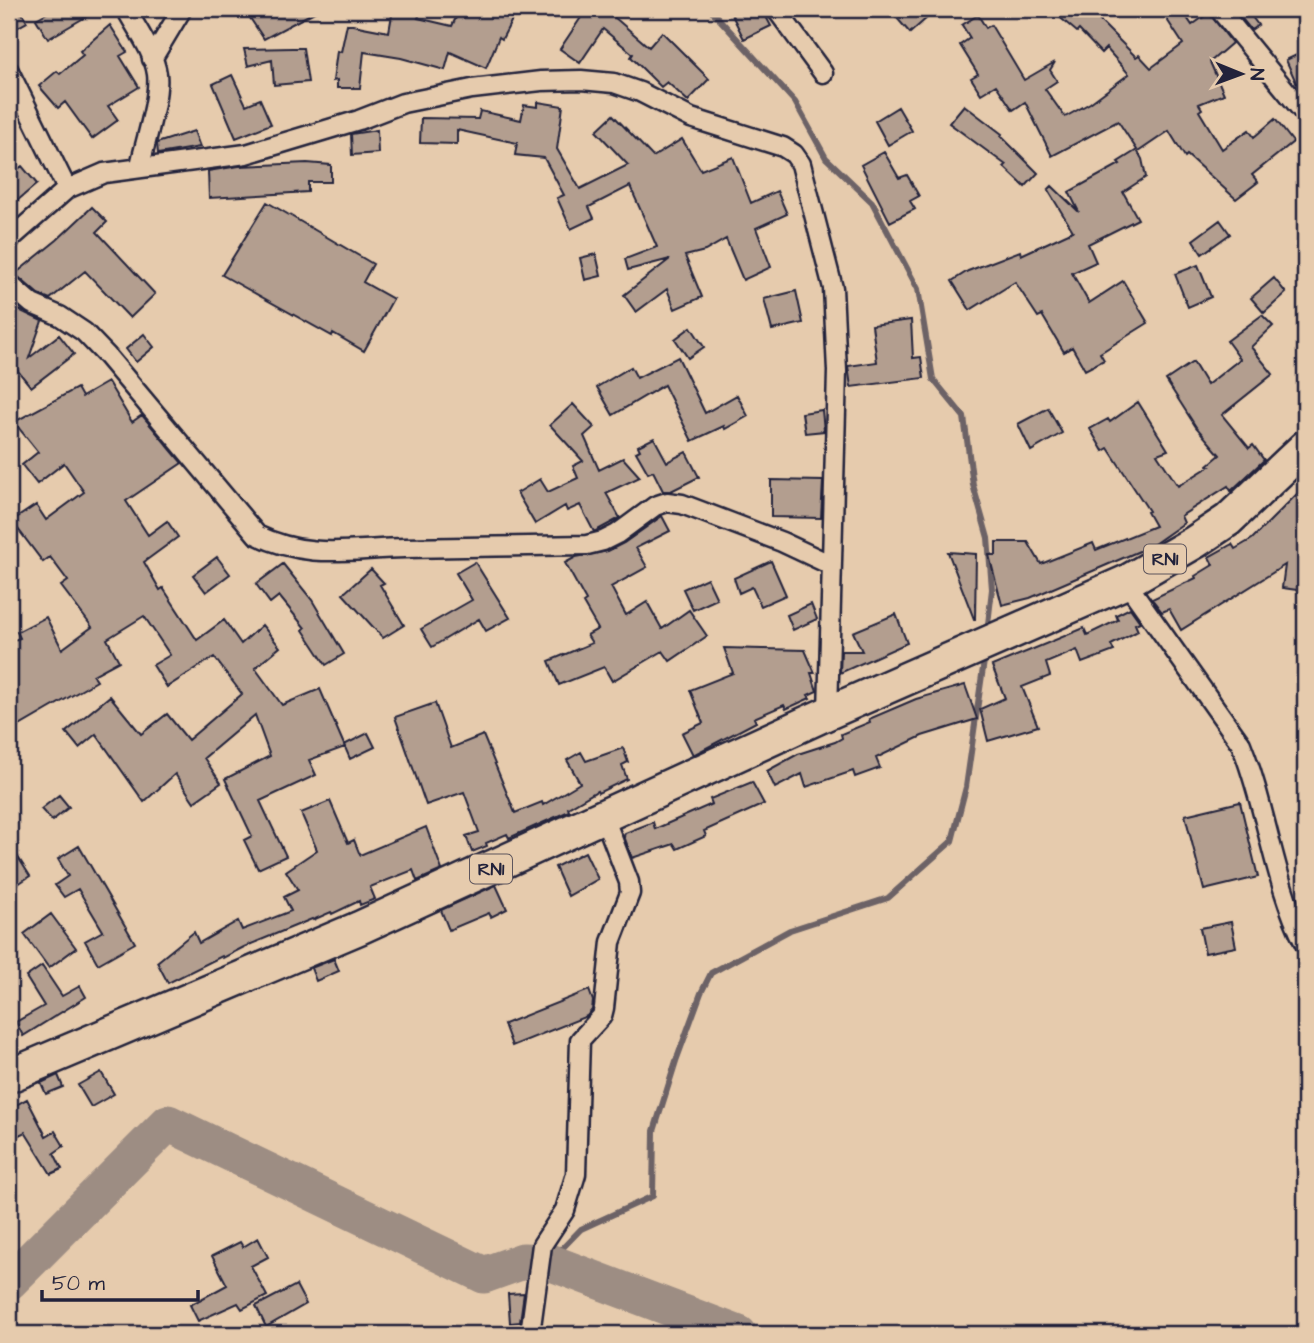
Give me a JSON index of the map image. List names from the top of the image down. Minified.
{"streets":{"highway":["RN1"]},"scale_bar":"50 m","north":"right"}
